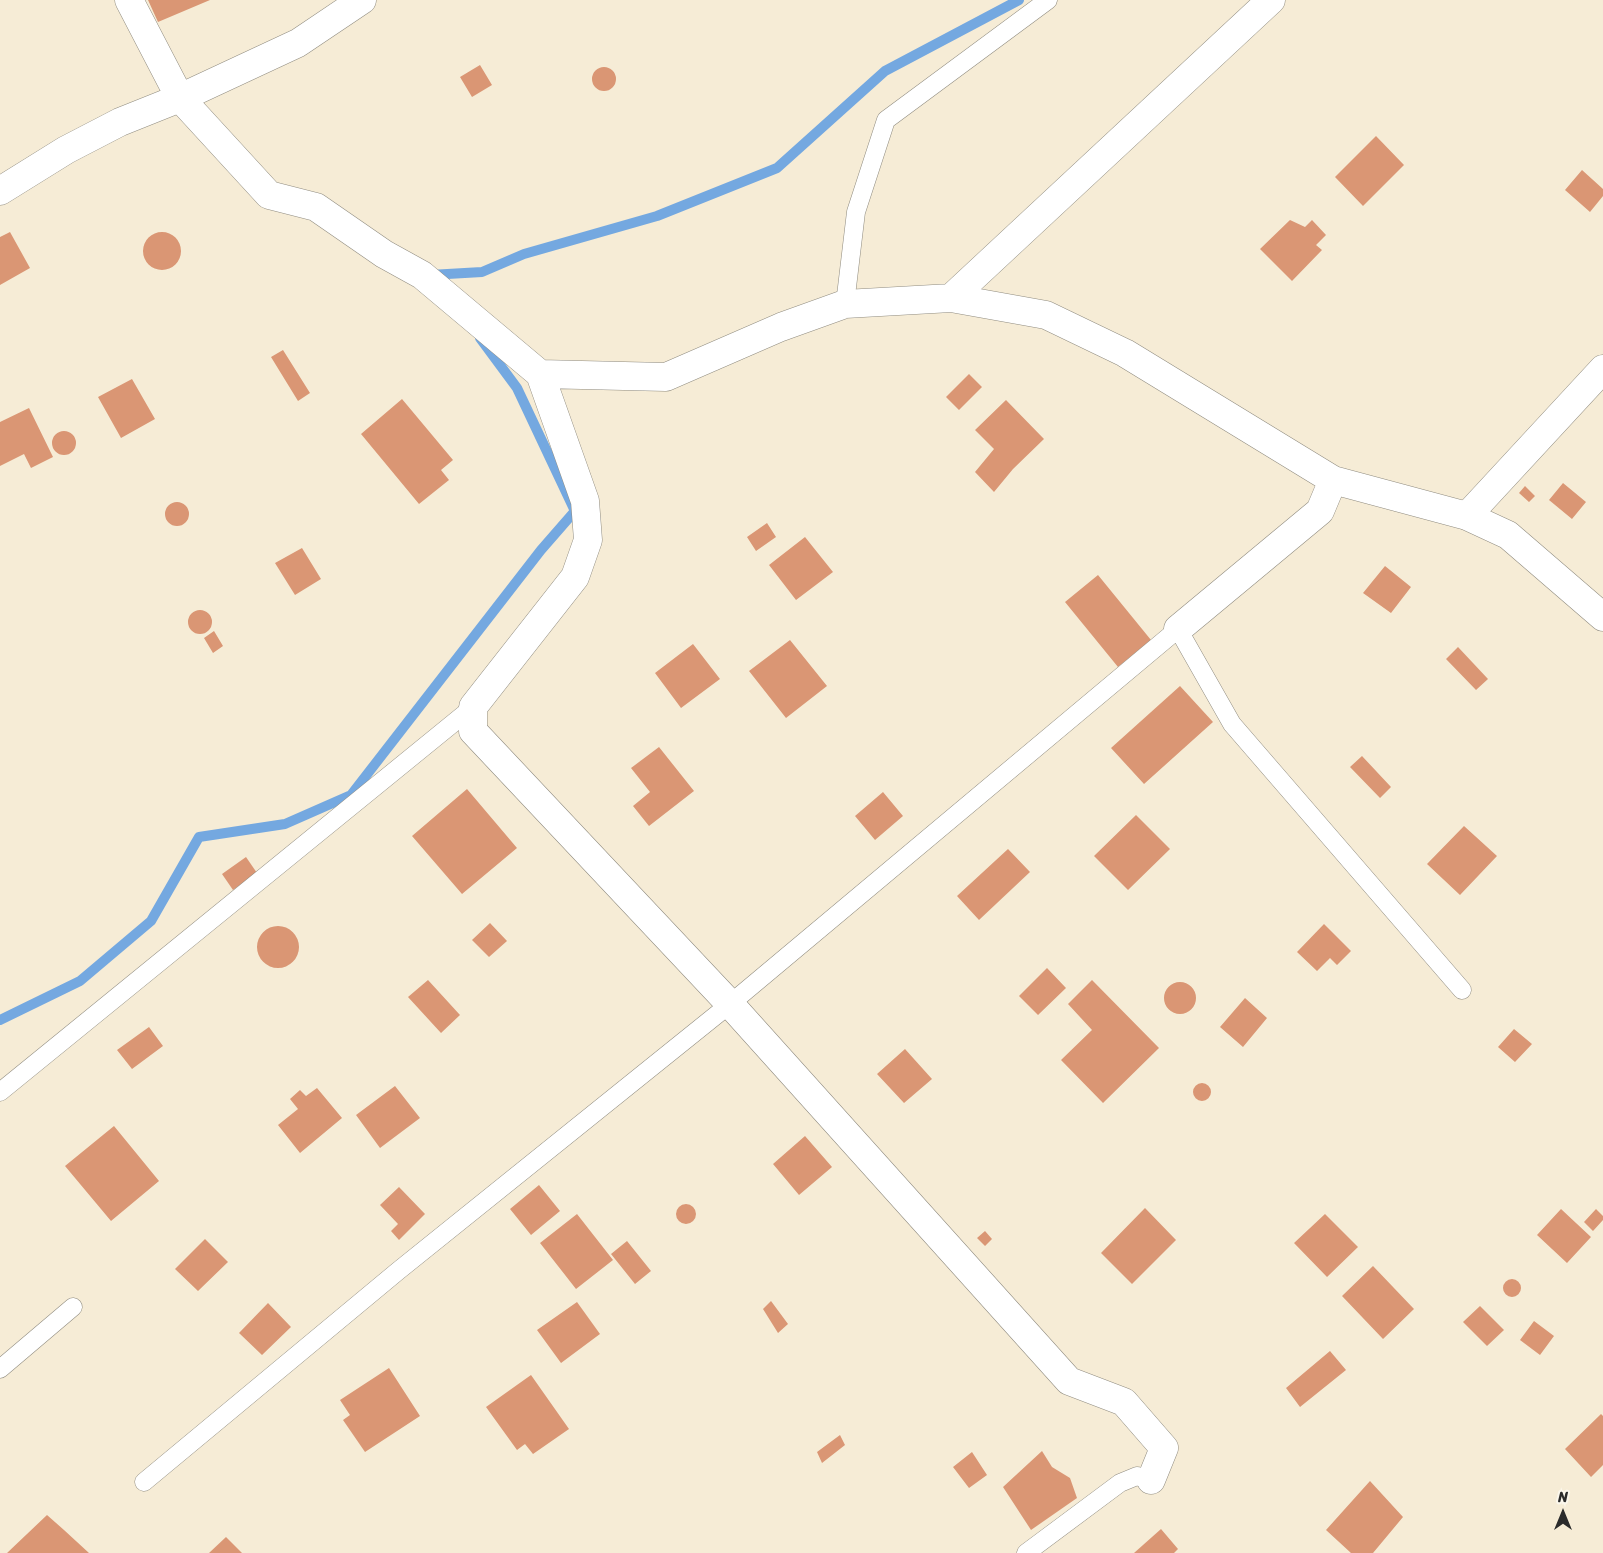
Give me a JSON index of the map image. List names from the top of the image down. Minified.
{"north":"top"}
